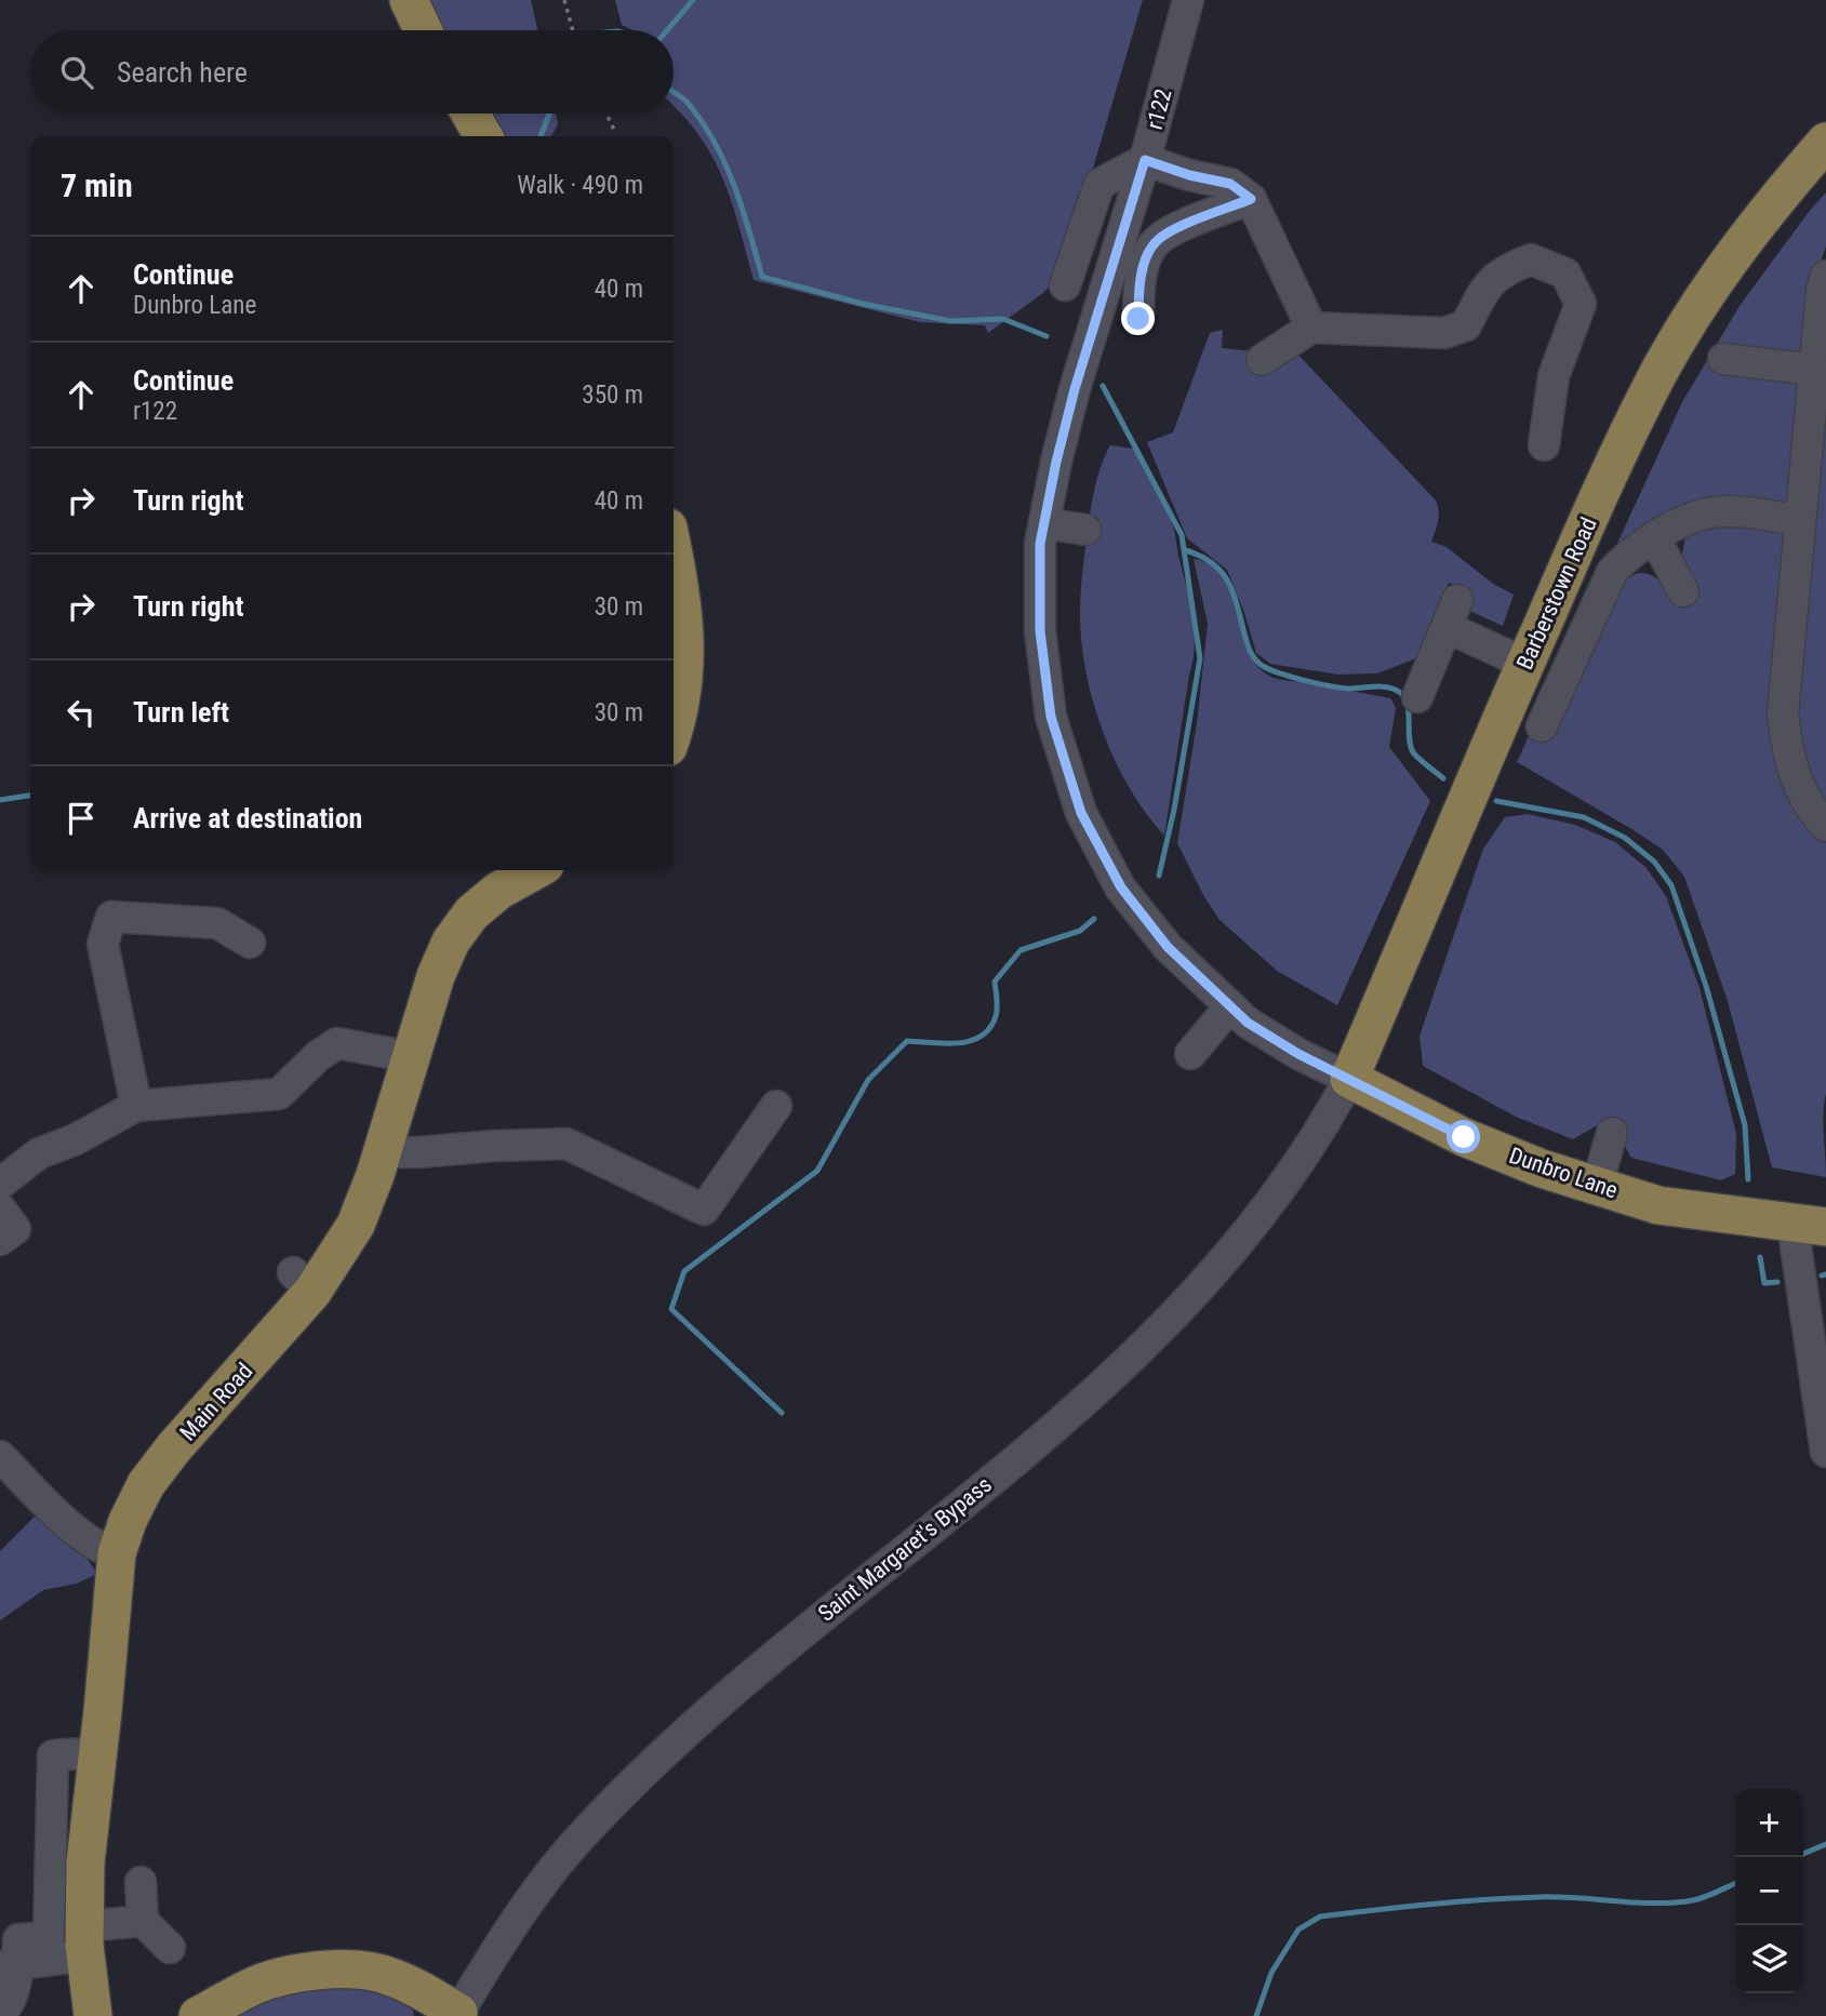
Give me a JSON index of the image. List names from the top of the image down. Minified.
{"streets":{"main road":["Barberstown Road","Dunbro Lane","Main Road"],"street":["r122","Saint Margaret's Bypass"]},"crossings":[["r122","Barberstown Road"],["r122","Dunbro Lane"],["r122","Saint Margaret's Bypass"],["Barberstown Road","Dunbro Lane"],["Barberstown Road","Saint Margaret's Bypass"],["Dunbro Lane","Saint Margaret's Bypass"]],"page":{"search":"Search here","heading":["7 min","Walk · 490 m"],"list":[["Continue","Dunbro Lane","40 m"],["Continue","r122","350 m"],["Turn right","40 m"],["Turn right","30 m"],["Turn left","30 m"],"Arrive at destination"],"map_buttons":["+","−"]}}
